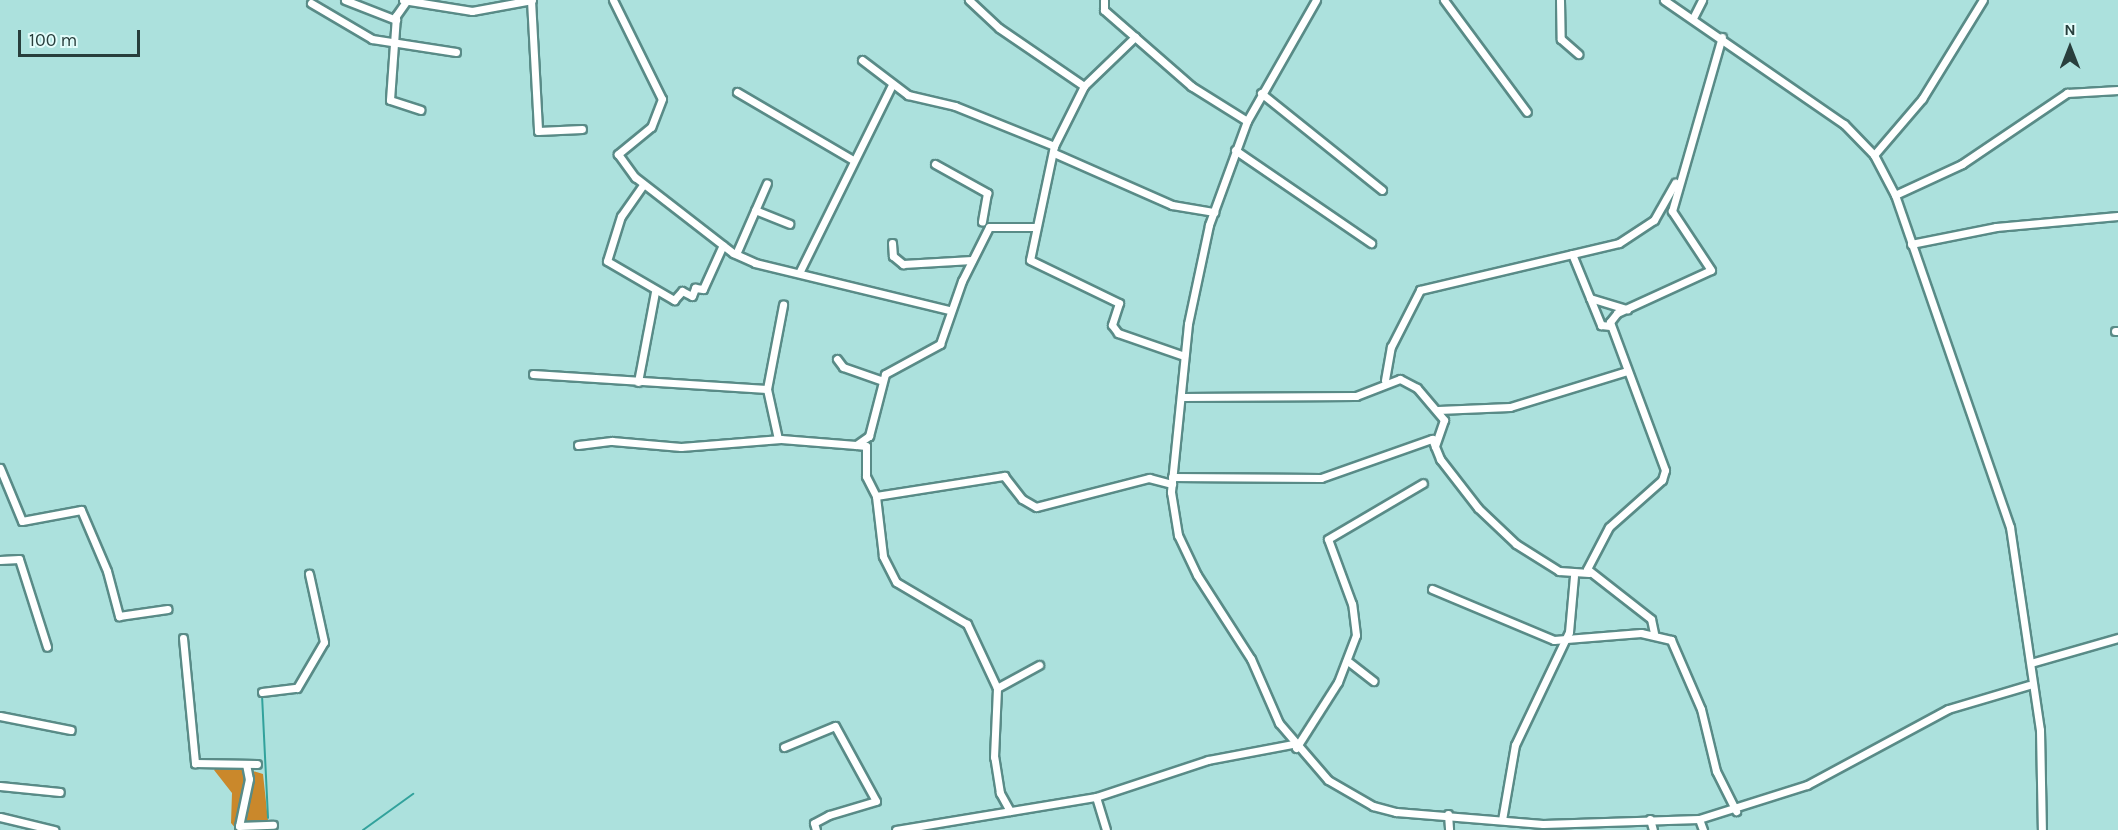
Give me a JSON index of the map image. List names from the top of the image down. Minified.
{"scale_bar":"100 m","north":"top"}
